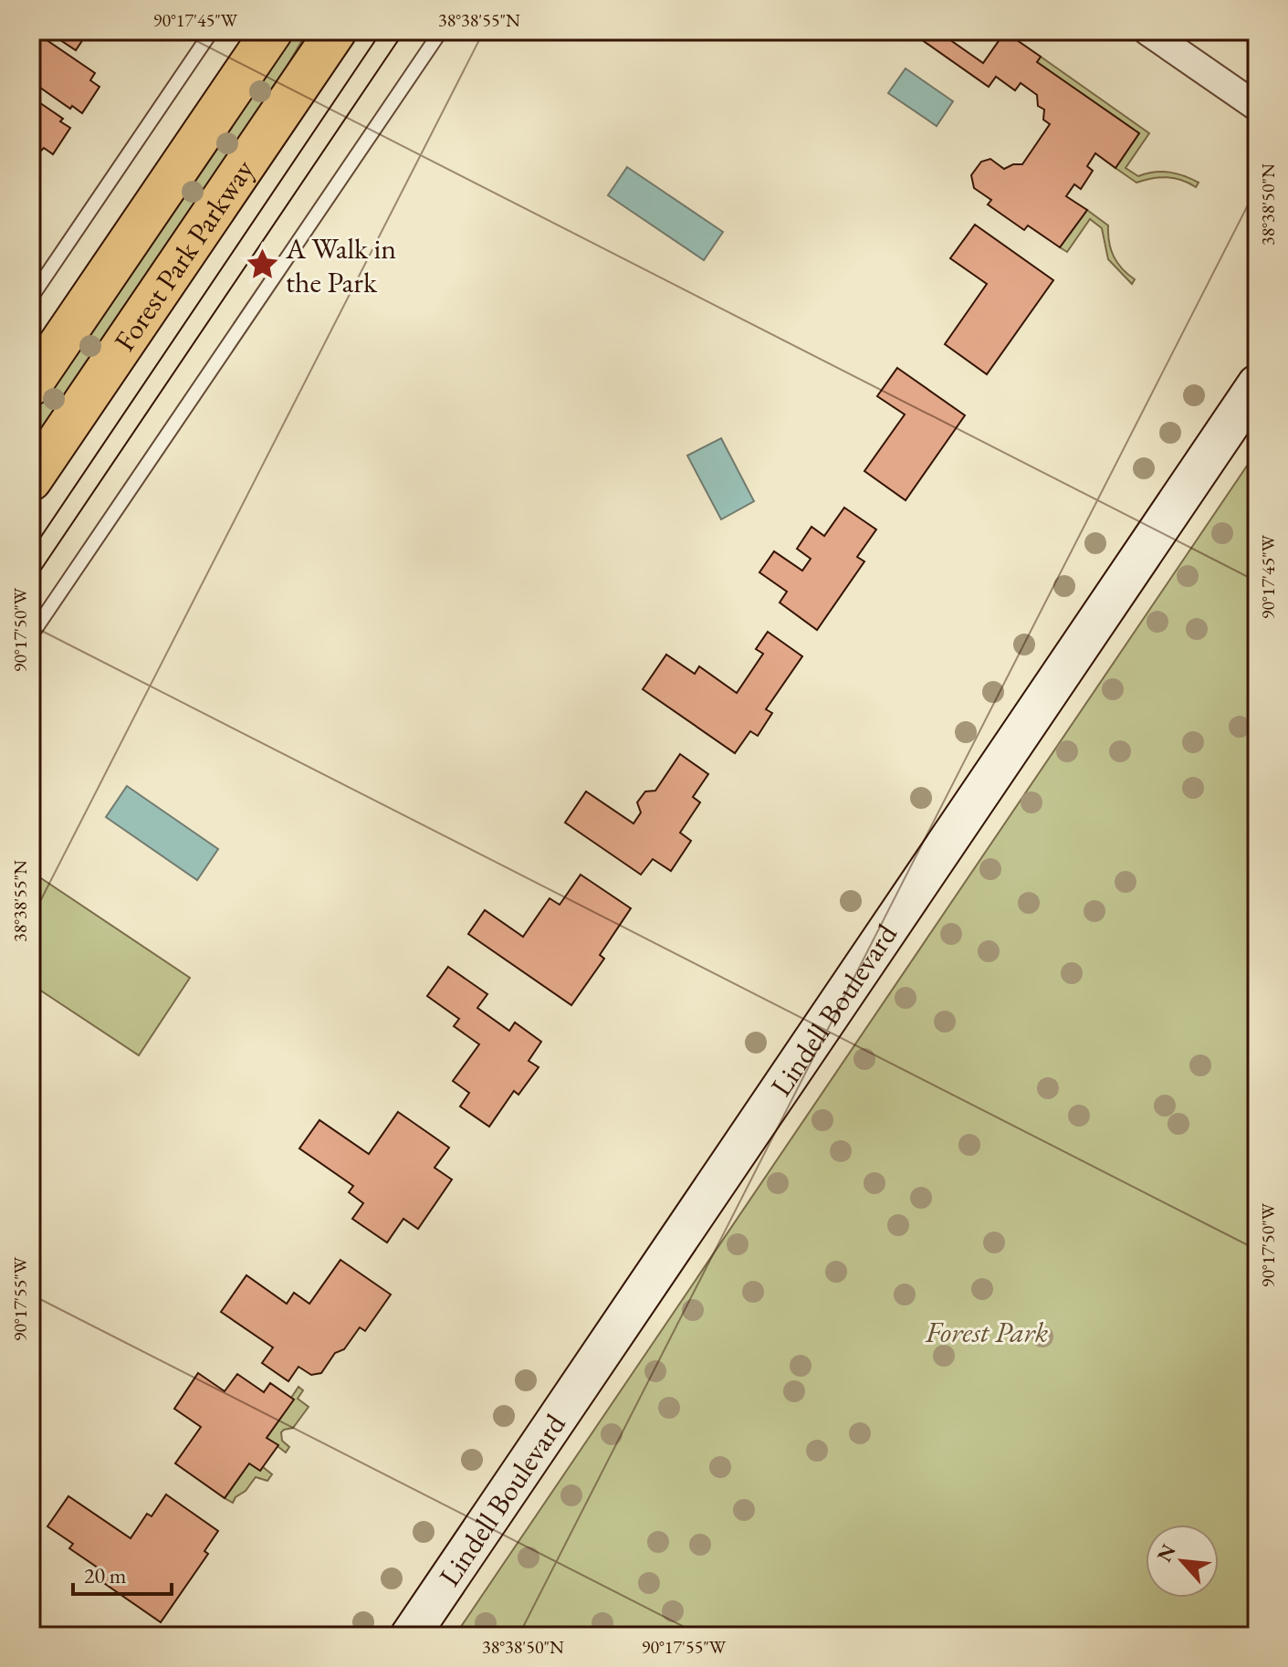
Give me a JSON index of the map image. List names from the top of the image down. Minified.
{"streets":{"main road":["Forest Park Parkway","Lindell Boulevard"]},"parks":["Forest Park"],"places":{"place":["A Walk in the Park"]},"scale_bar":"20 m","north":"top left","coordinates":["90°17'45\"W","38°38'55\"N","38°38'50\"N","90°17'50\"W","90°17'55\"W"]}
